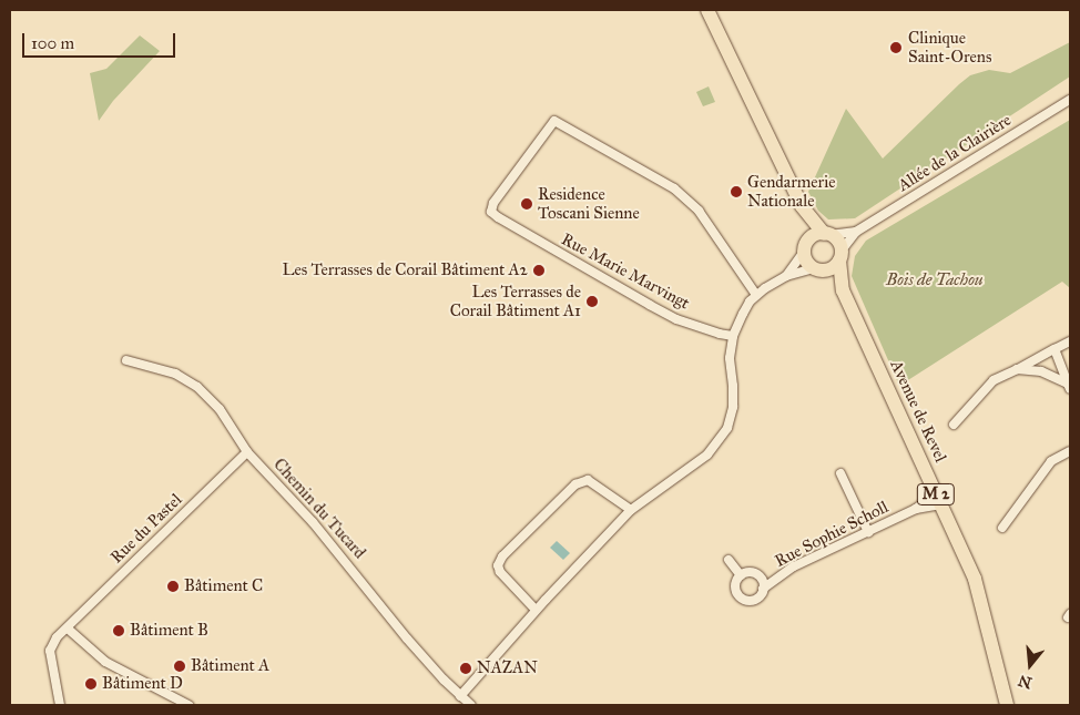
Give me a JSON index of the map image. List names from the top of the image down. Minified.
{"streets":{"main road":["Avenue de Revel","M 2"],"street":["Allée de la Clairière","Rue Marie Marvingt","Chemin du Tucard","Rue du Pastel","Rue Sophie Scholl"]},"crossings":[["Allée de la Clairière","Avenue de Revel"],["Avenue de Revel","Rue Sophie Scholl"],["Chemin du Tucard","Rue du Pastel"]],"parks":["Bois de Tachou"],"places":["Clinique Saint-Orens","Gendarmerie Nationale","Residence Toscani Sienne","Les Terrasses de Corail Bâtiment A2","Les Terrasses de Corail Bâtiment A1","Bâtiment C","Bâtiment B","Bâtiment A","NAZAN","Bâtiment D"],"scale_bar":"100 m","north":"bottom"}
